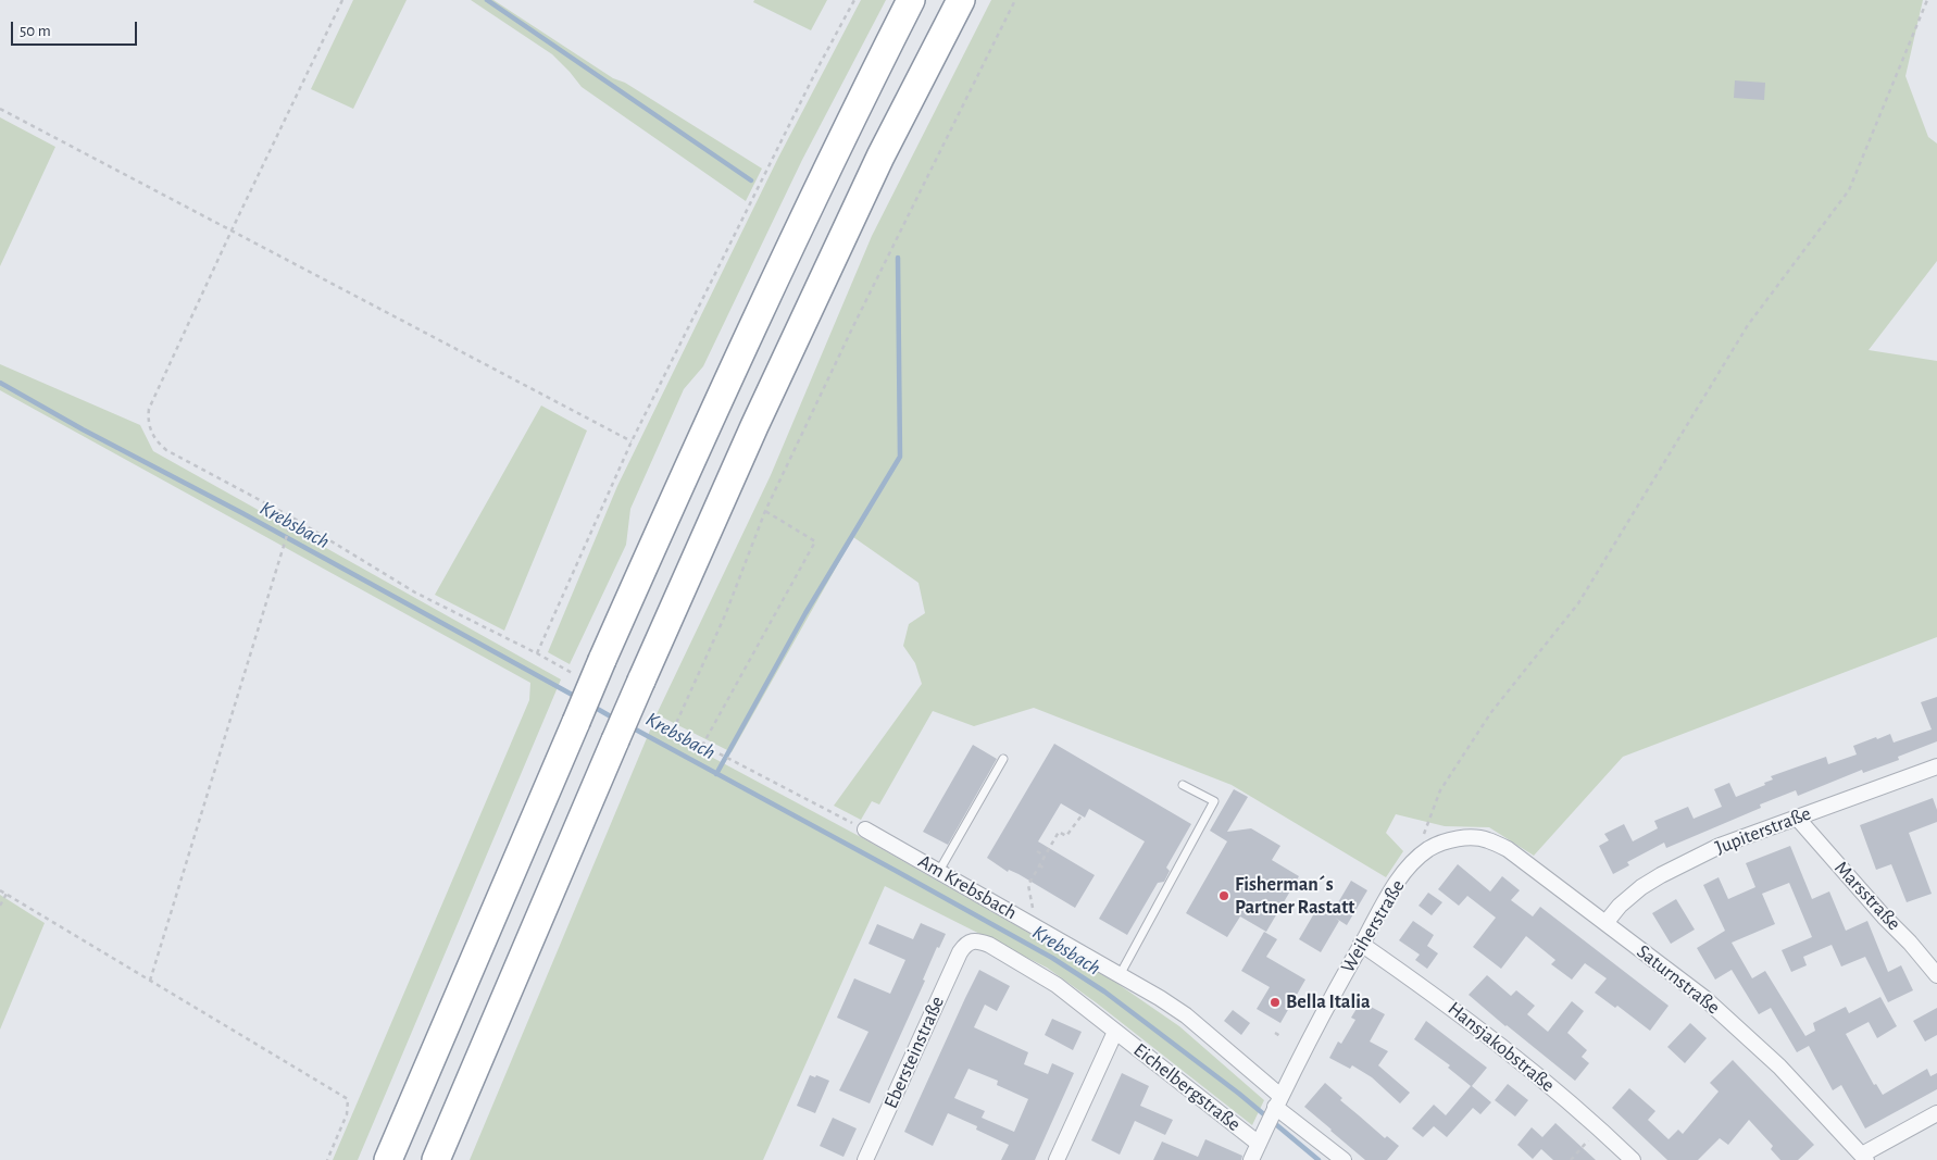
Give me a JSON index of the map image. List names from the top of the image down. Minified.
{"streets":{"street":["Jupiterstraße","Am Krebsbach","Marsstraße","Weiherstraße","Saturnstraße","Hansjakobstraße","Ebersteinstraße","Eichelbergstraße"]},"crossings":[["Jupiterstraße","Marsstraße"],["Jupiterstraße","Saturnstraße"],["Am Krebsbach","Weiherstraße"],["Weiherstraße","Saturnstraße"],["Weiherstraße","Hansjakobstraße"],["Weiherstraße","Eichelbergstraße"],["Ebersteinstraße","Eichelbergstraße"]],"water":["Krebsbach"],"places":["Fisherman´s Partner Rastatt","Bella Italia"],"scale_bar":"50 m"}
